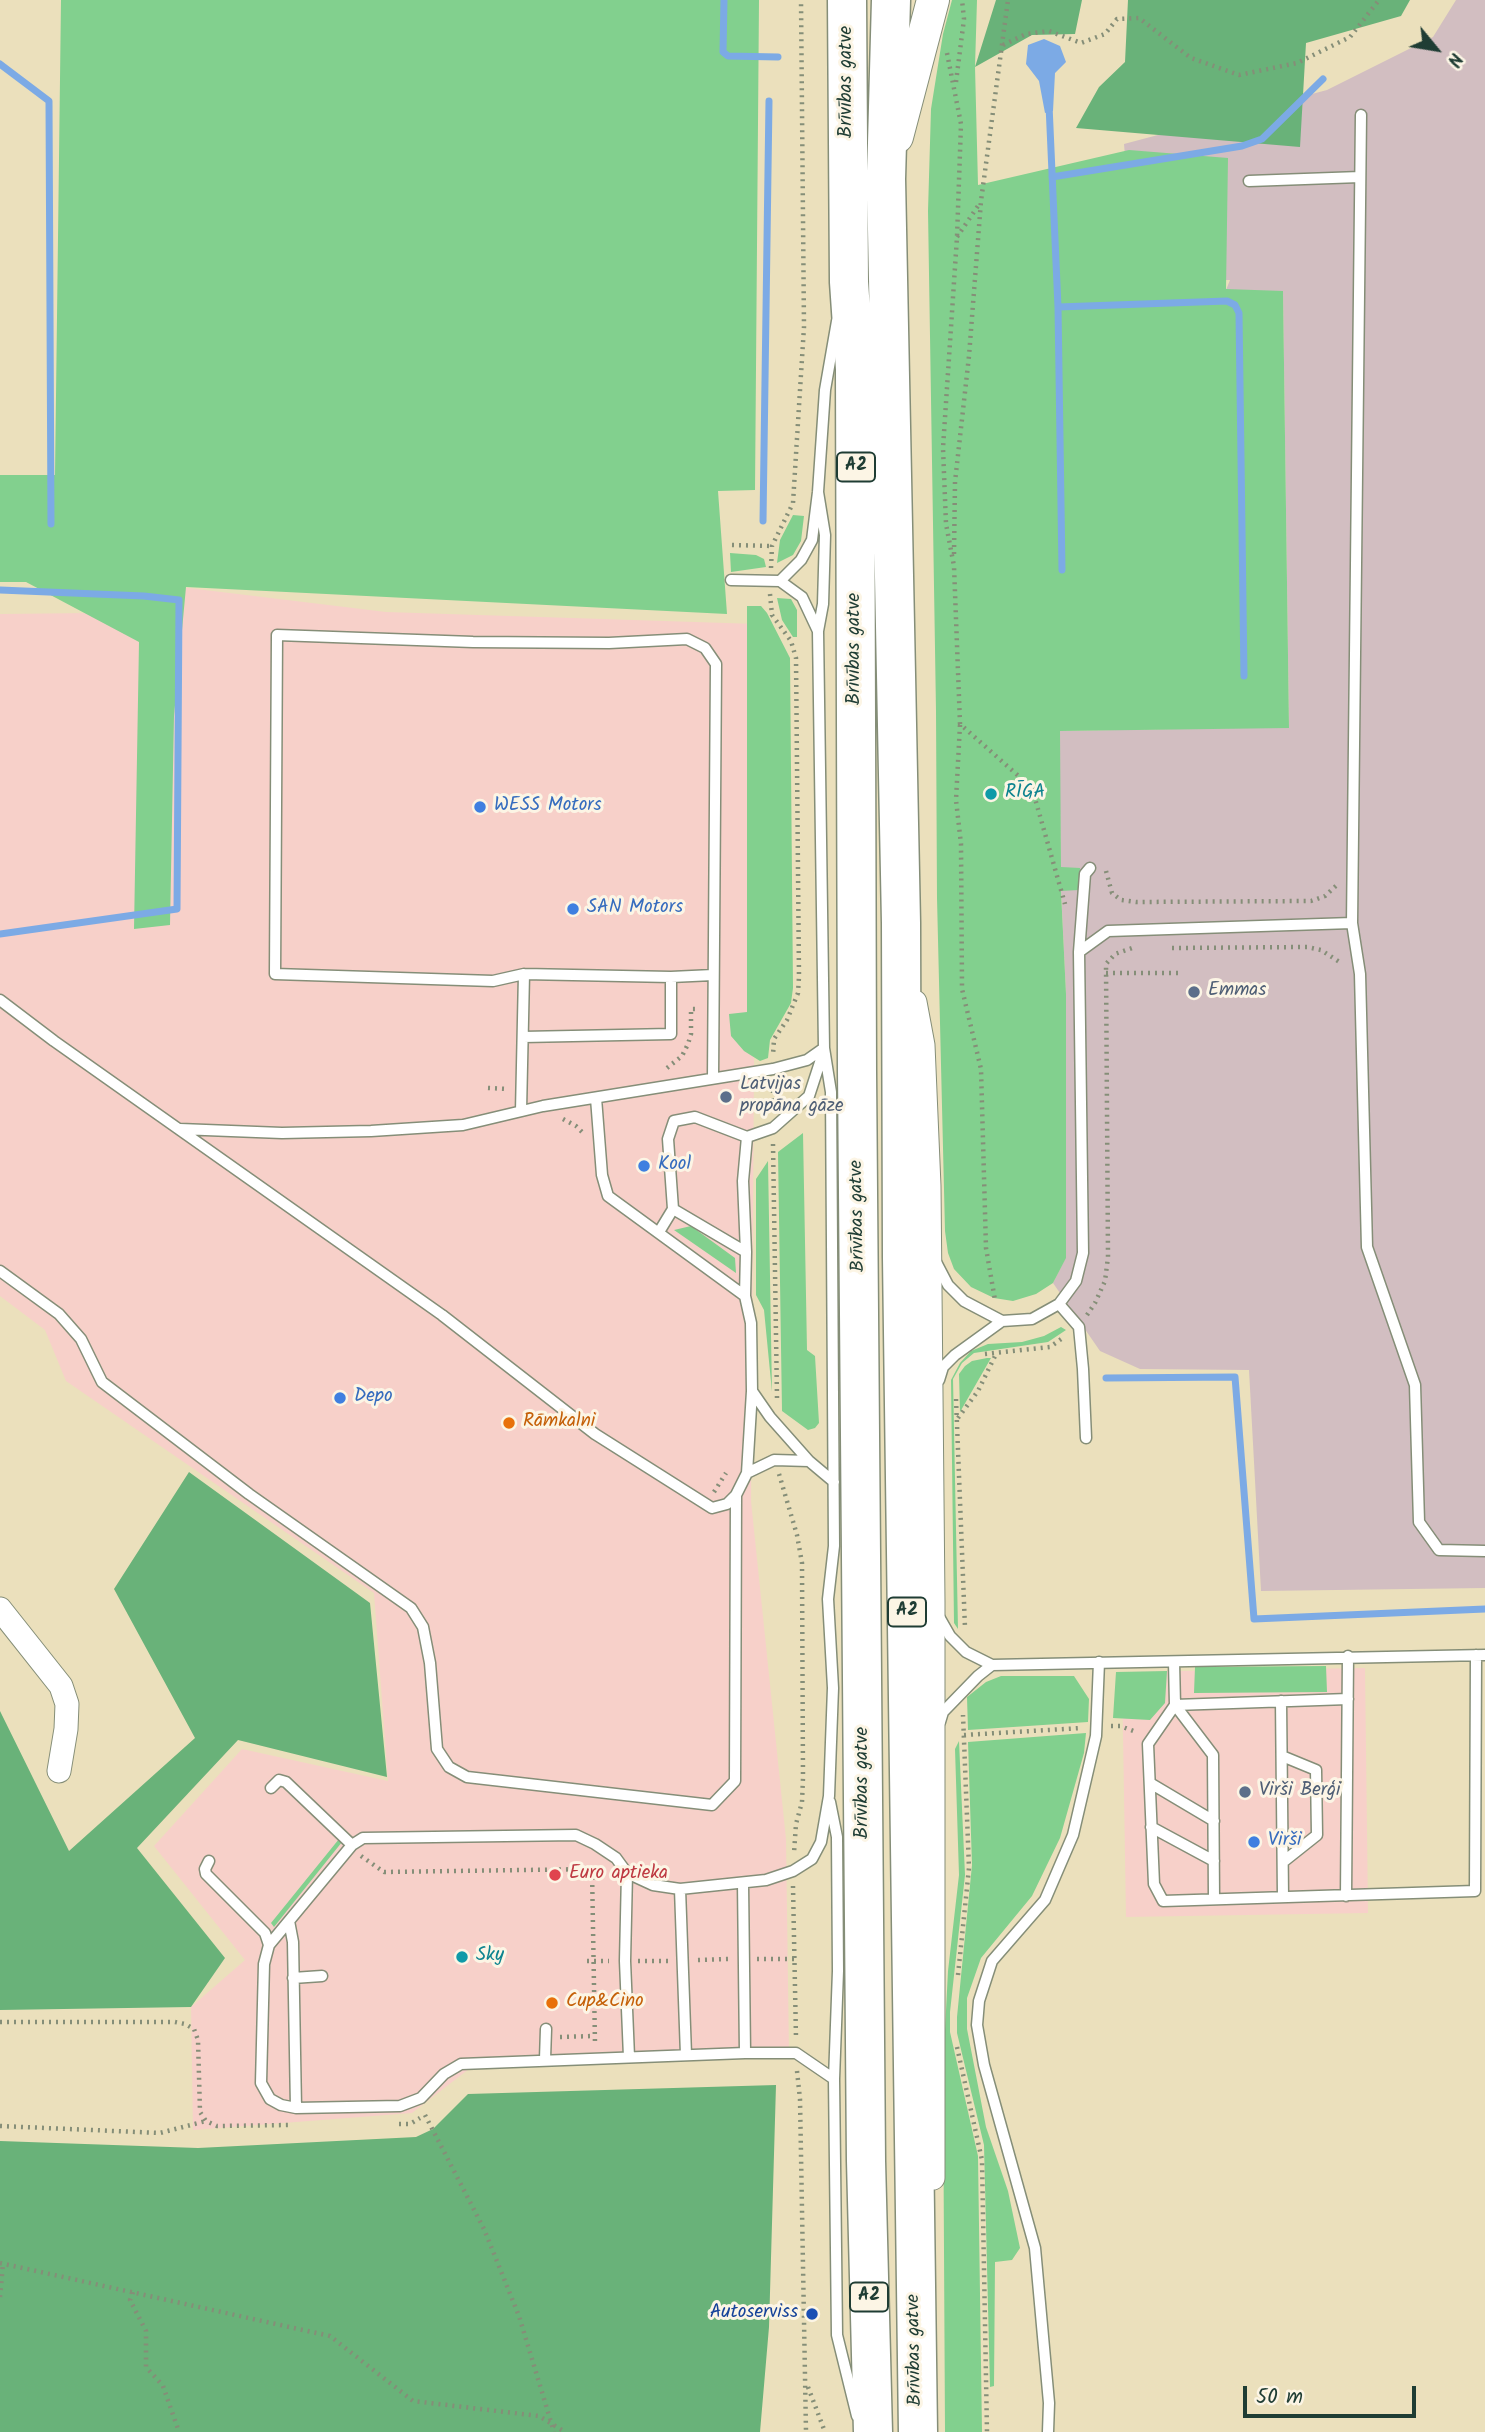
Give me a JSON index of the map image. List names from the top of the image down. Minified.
{"streets":{"highway":["Brīvības gatve","A2"]},"places":["RĪGA","WESS Motors","SAN Motors","Emmas","Latvijas propāna gāze","Kool","Depo","Rāmkalni","Virši Berģi","Virši","Euro aptieka","Sky","Cup&Cino","Autoserviss"],"scale_bar":"50 m","north":"bottom right"}
